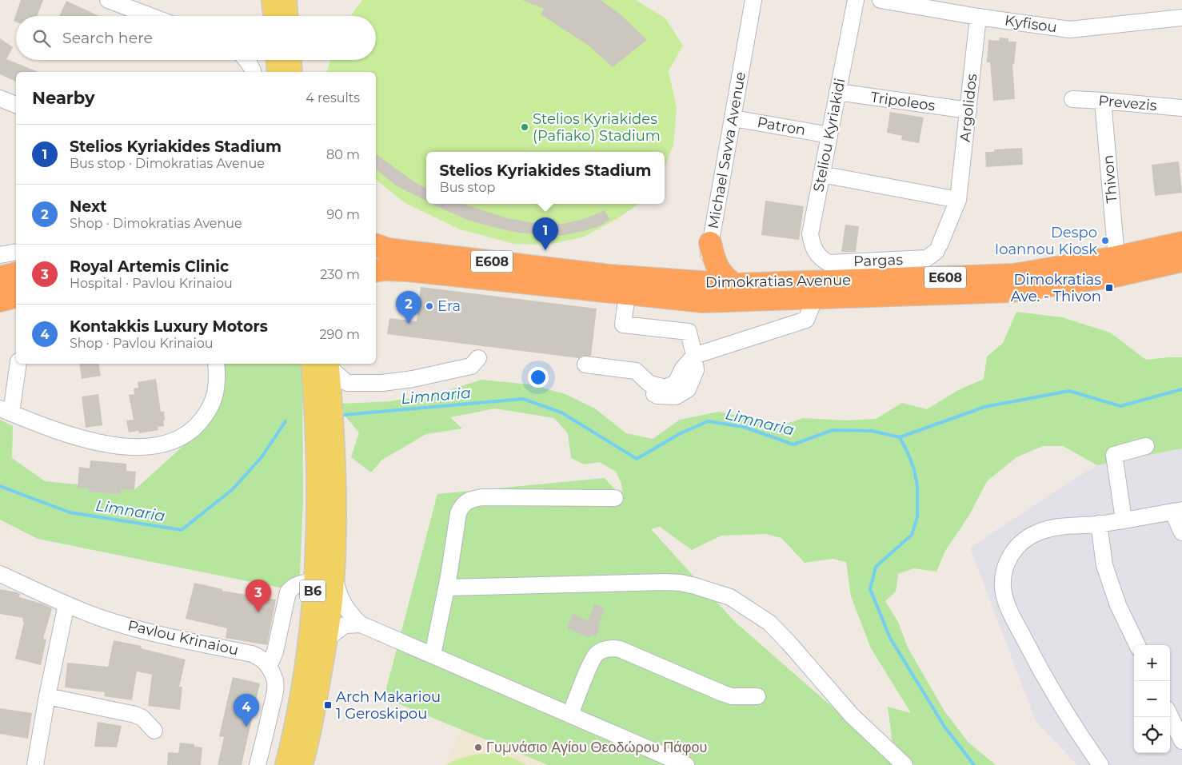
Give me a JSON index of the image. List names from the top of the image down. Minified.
{"streets":{"highway":["E608","Dimokratias Avenue"],"main road":["B6"],"street":["Kyfisou","Tripoleos","Prevezis","Argolidos","Patron","Steliou Kyriakidi","Michael Savva Avenue","Thivon","Pargas","Pavlou Krinaiou"]},"crossings":[["Kyfisou","Argolidos"],["Tripoleos","Argolidos"],["Tripoleos","Steliou Kyriakidi"],["Prevezis","Thivon"],["Argolidos","Pargas"],["Patron","Steliou Kyriakidi"],["Patron","Michael Savva Avenue"],["Steliou Kyriakidi","Pargas"],["Michael Savva Avenue","Dimokratias Avenue"],["Thivon","Dimokratias Avenue"]],"water":["Limnaria"],"places":{"other":["Stelios Kyriakides (Pafiako) Stadium","Despo Ioannou Kiosk","Era","Γυμνάσιο Αγίου Θεοδώρου Πάφου"],"transit":["Dimokratias Ave. - Thivon","Arch Makariou 1 Geroskipou"]},"page":{"search":"Search here","heading":["Nearby","4 results"],"list":[{"mark":"1","name":"Stelios Kyriakides Stadium","note":"Bus stop · Dimokratias Avenue","value":"80 m"},{"mark":"2","name":"Next","note":"Shop · Dimokratias Avenue","value":"90 m"},{"mark":"3","name":"Royal Artemis Clinic","note":"Hospital · Pavlou Krinaiou","value":"230 m"},{"mark":"4","name":"Kontakkis Luxury Motors","note":"Shop · Pavlou Krinaiou","value":"290 m"}],"popup":["Stelios Kyriakides Stadium","Bus stop"],"pins":["1","2","3","4"],"map_buttons":["+","−"]}}
